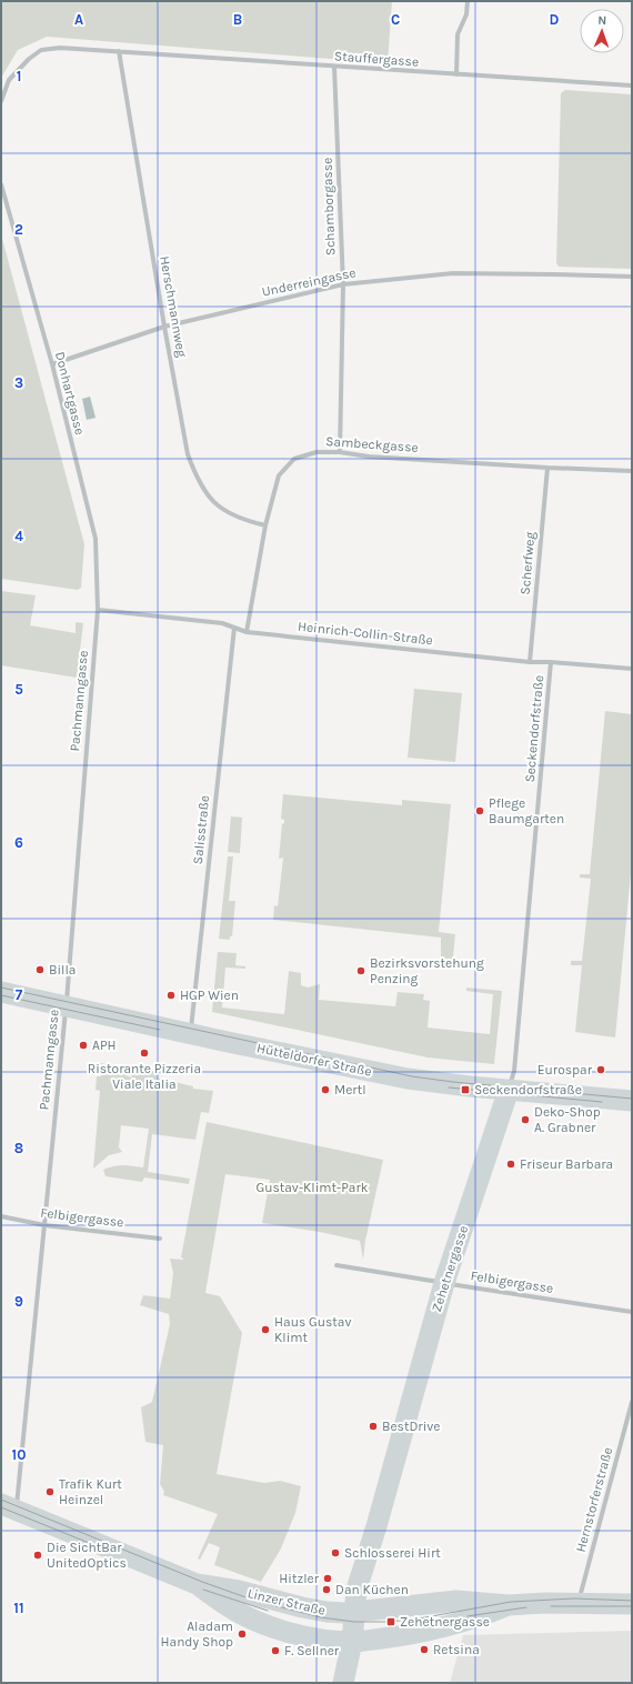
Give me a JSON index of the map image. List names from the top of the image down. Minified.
{"streets":{"main road":["Hütteldorfer Straße","Zehetnergasse","Linzer Straße"],"street":["Stauffergasse","Schamborgasse","Underreingasse","Herschmannweg","Donhartgasse","Sambeckgasse","Scherfweg","Heinrich-Collin-Straße","Pachmanngasse","Seckendorfstraße","Salisstraße","Felbigergasse","Hernstorferstraße"]},"crossings":[["Stauffergasse","Schamborgasse"],["Stauffergasse","Herschmannweg"],["Schamborgasse","Underreingasse"],["Schamborgasse","Sambeckgasse"],["Underreingasse","Herschmannweg"],["Underreingasse","Donhartgasse"],["Herschmannweg","Sambeckgasse"],["Donhartgasse","Heinrich-Collin-Straße"],["Donhartgasse","Pachmanngasse"],["Sambeckgasse","Scherfweg"],["Sambeckgasse","Heinrich-Collin-Straße"],["Scherfweg","Heinrich-Collin-Straße"],["Heinrich-Collin-Straße","Pachmanngasse"],["Heinrich-Collin-Straße","Seckendorfstraße"],["Heinrich-Collin-Straße","Salisstraße"],["Pachmanngasse","Hütteldorfer Straße"],["Pachmanngasse","Felbigergasse"],["Pachmanngasse","Linzer Straße"],["Seckendorfstraße","Hütteldorfer Straße"],["Seckendorfstraße","Zehetnergasse"],["Salisstraße","Hütteldorfer Straße"],["Hütteldorfer Straße","Zehetnergasse"],["Felbigergasse","Zehetnergasse"],["Zehetnergasse","Linzer Straße"],["Hernstorferstraße","Linzer Straße"]],"parks":["Gustav-Klimt-Park"],"places":{"other":["Pflege Baumgarten","Billa","Bezirksvorstehung Penzing","HGP Wien","APH","Ristorante Pizzeria Viale Italia","Eurospar","Mertl","Deko-Shop A. Grabner","Friseur Barbara","Haus Gustav Klimt","BestDrive","Trafik Kurt Heinzel","Schlosserei Hirt","Die SichtBar UnitedOptics","Hitzler","Dan Küchen","Aladam Handy Shop","Retsina","F. Sellner"],"transit":["Seckendorfstraße","Zehetnergasse"]},"north":"top","grid":{"columns":["A","B","C","D"],"rows":["1","2","3","4","5","6","7","8","9","10","11"]}}
